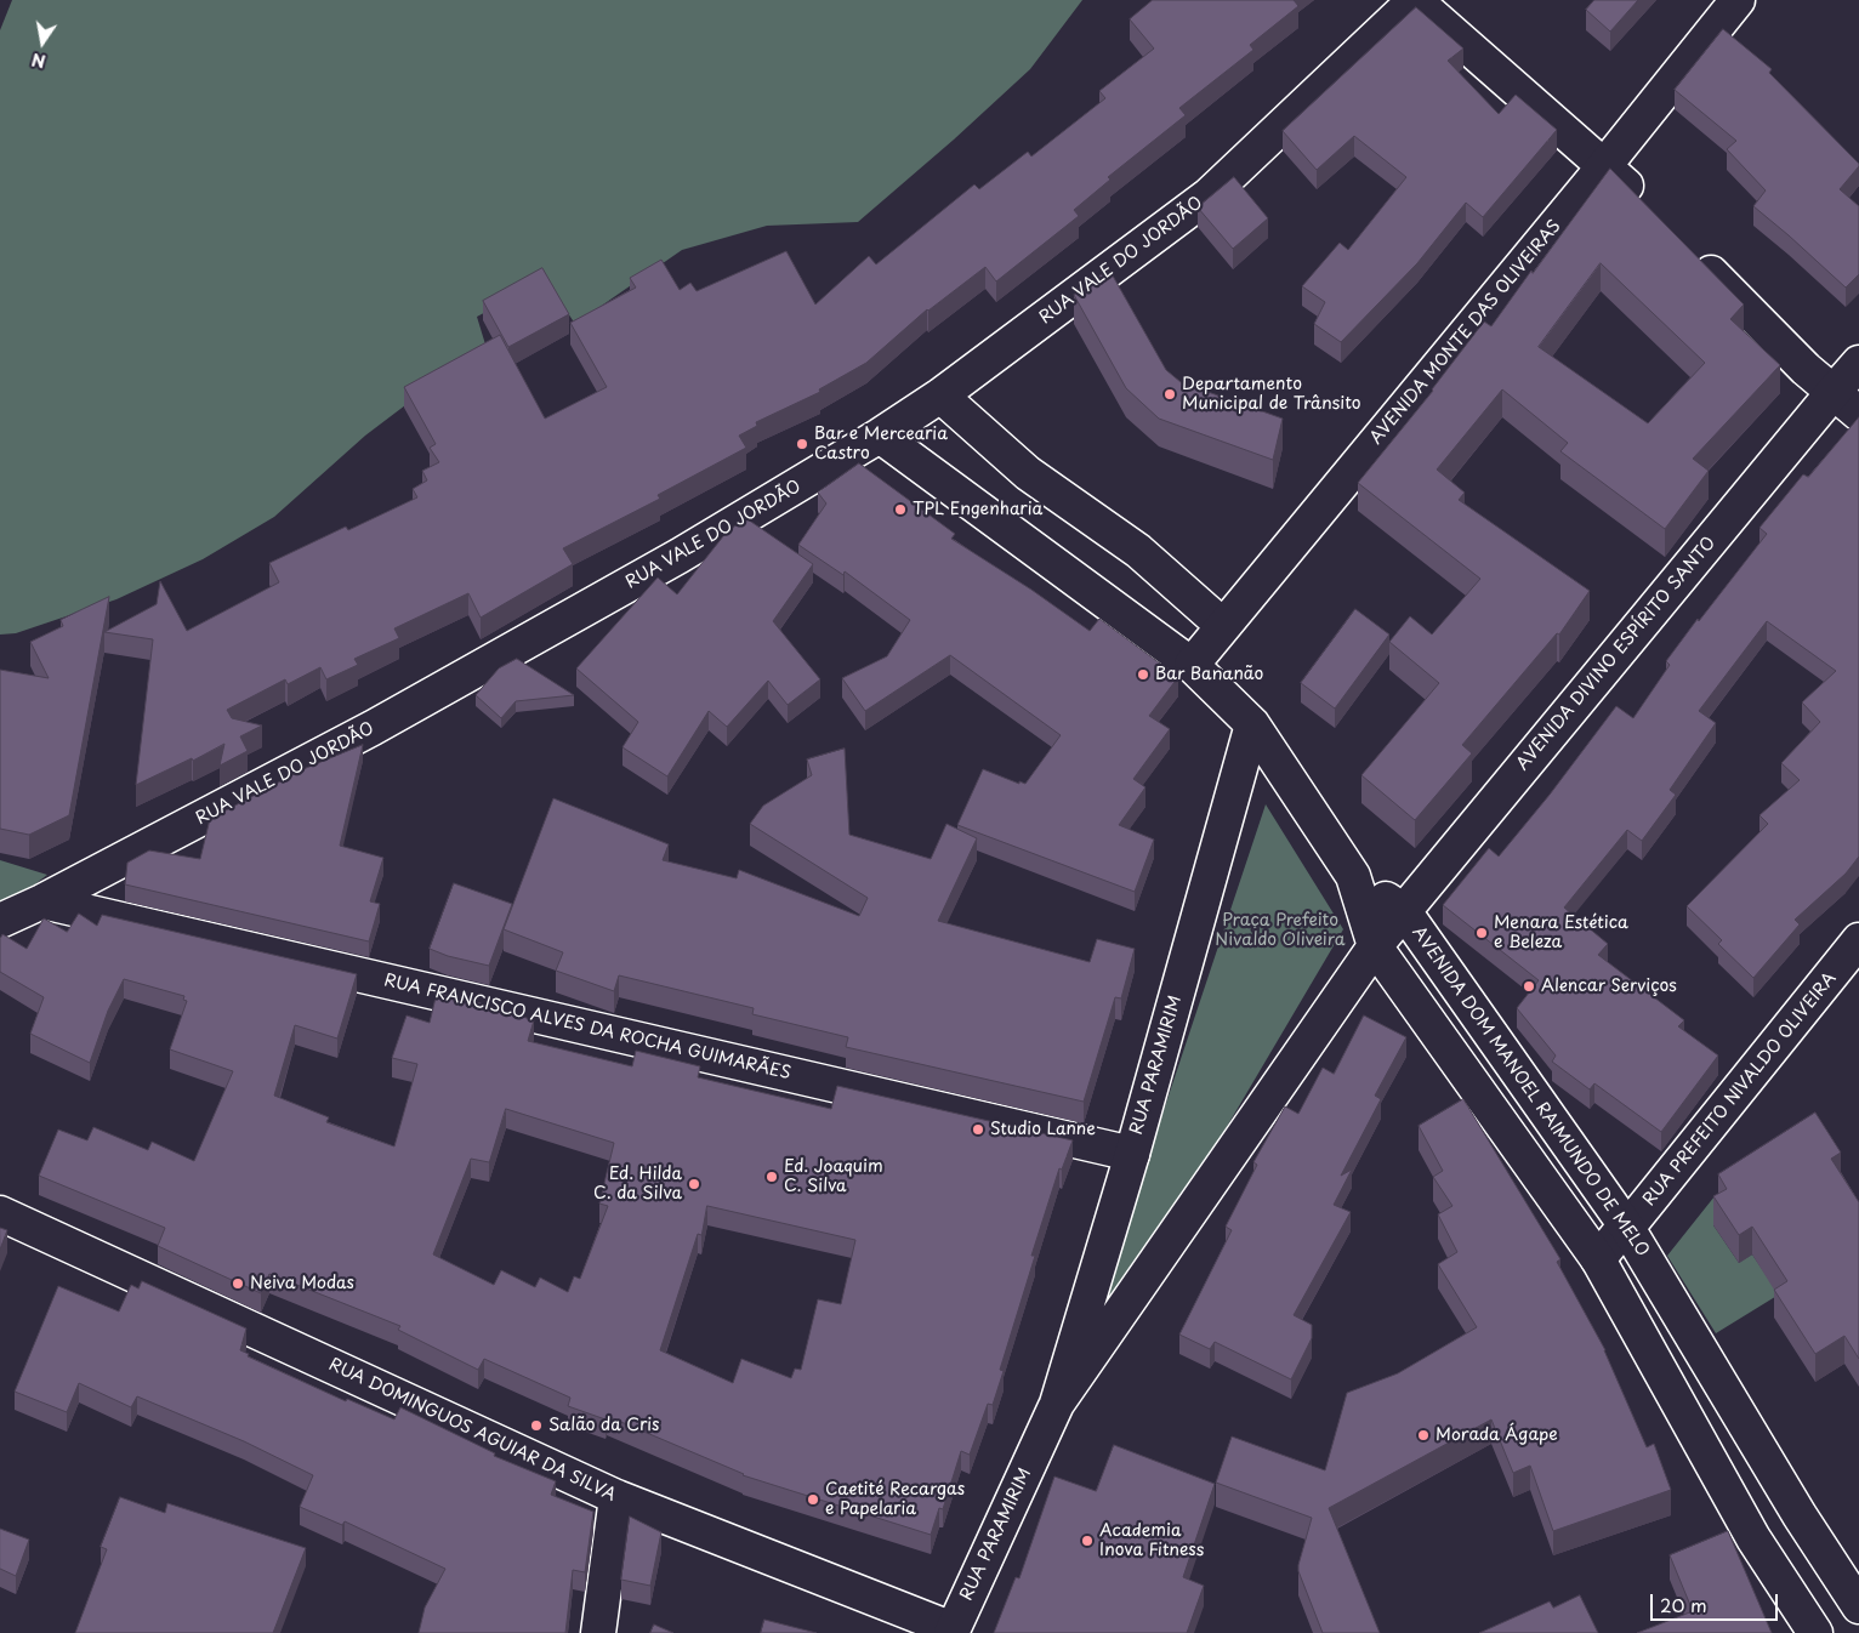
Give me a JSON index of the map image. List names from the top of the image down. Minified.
{"streets":{"street":["RUA VALE DO JORDÃO","AVENIDA MONTE DAS OLIVEIRAS","AVENIDA DIVINO ESPÍRITO SANTO","RUA FRANCISCO ALVES DA ROCHA GUIMARÃES","RUA PARAMIRIM","RUA PREFEITO NIVALDO OLIVEIRA","AVENIDA DOM MANOEL RAIMUNDO DE MELO","RUA DOMINGUOS AGUIAR DA SILVA"]},"crossings":[["RUA VALE DO JORDÃO","RUA FRANCISCO ALVES DA ROCHA GUIMARÃES"],["RUA VALE DO JORDÃO","AVENIDA DOM MANOEL RAIMUNDO DE MELO"],["AVENIDA MONTE DAS OLIVEIRAS","AVENIDA DOM MANOEL RAIMUNDO DE MELO"],["AVENIDA DIVINO ESPÍRITO SANTO","RUA PARAMIRIM"],["AVENIDA DIVINO ESPÍRITO SANTO","AVENIDA DOM MANOEL RAIMUNDO DE MELO"],["RUA FRANCISCO ALVES DA ROCHA GUIMARÃES","RUA PARAMIRIM"],["RUA PARAMIRIM","AVENIDA DOM MANOEL RAIMUNDO DE MELO"],["RUA PARAMIRIM","RUA DOMINGUOS AGUIAR DA SILVA"],["RUA PREFEITO NIVALDO OLIVEIRA","AVENIDA DOM MANOEL RAIMUNDO DE MELO"]],"parks":["Praça Prefeito Nivaldo Oliveira"],"places":["Departamento Municipal de Trânsito","Bar e Mercearia Castro","TPL Engenharia","Bar Bananão","Menara Estética e Beleza","Alencar Serviços","Studio Lanne","Ed. Joaquim C. Silva","Ed. Hilda C. da Silva","Neiva Modas","Salão da Cris","Morada Ágape","Caetité Recargas e Papelaria","Academia Inova Fitness"],"scale_bar":"20 m","north":"bottom"}
